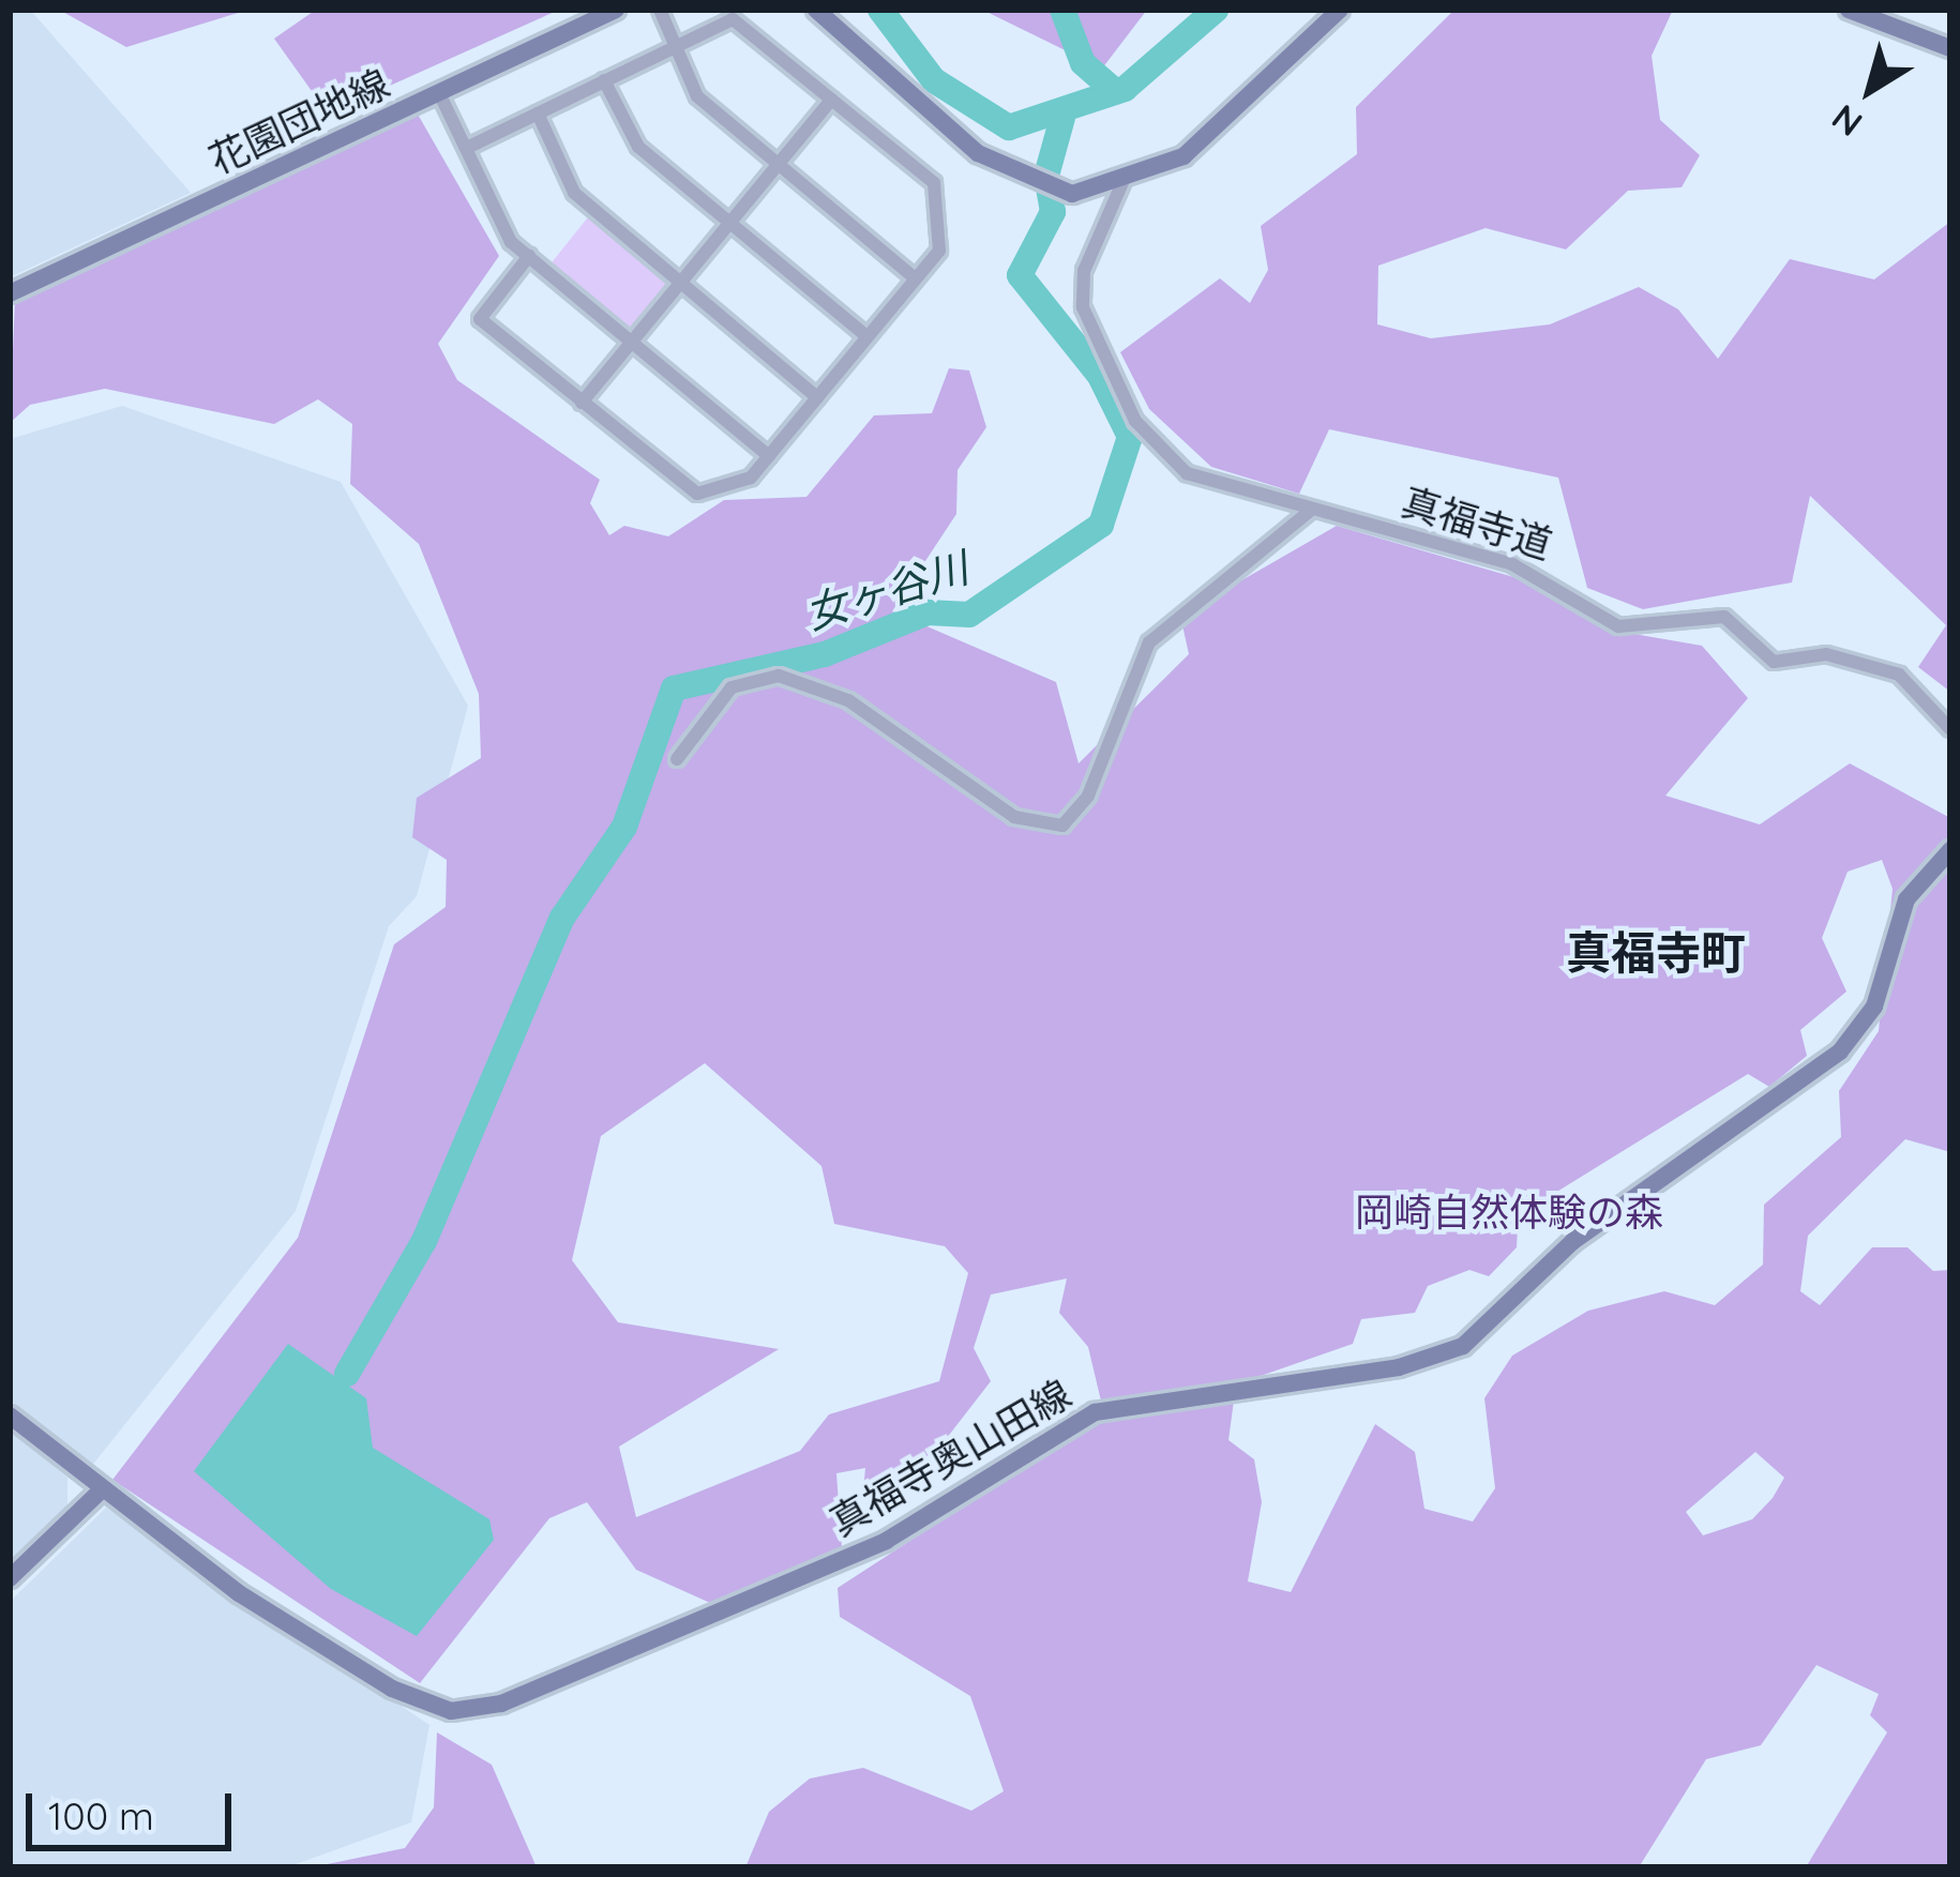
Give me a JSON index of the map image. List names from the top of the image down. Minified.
{"streets":{"street":["花園団地線","真福寺道","真福寺奥山田線"]},"districts":["真福寺町"],"water":["女ヶ谷川"],"parks":["岡崎自然体験の森"],"scale_bar":"100 m","north":"bottom left"}
